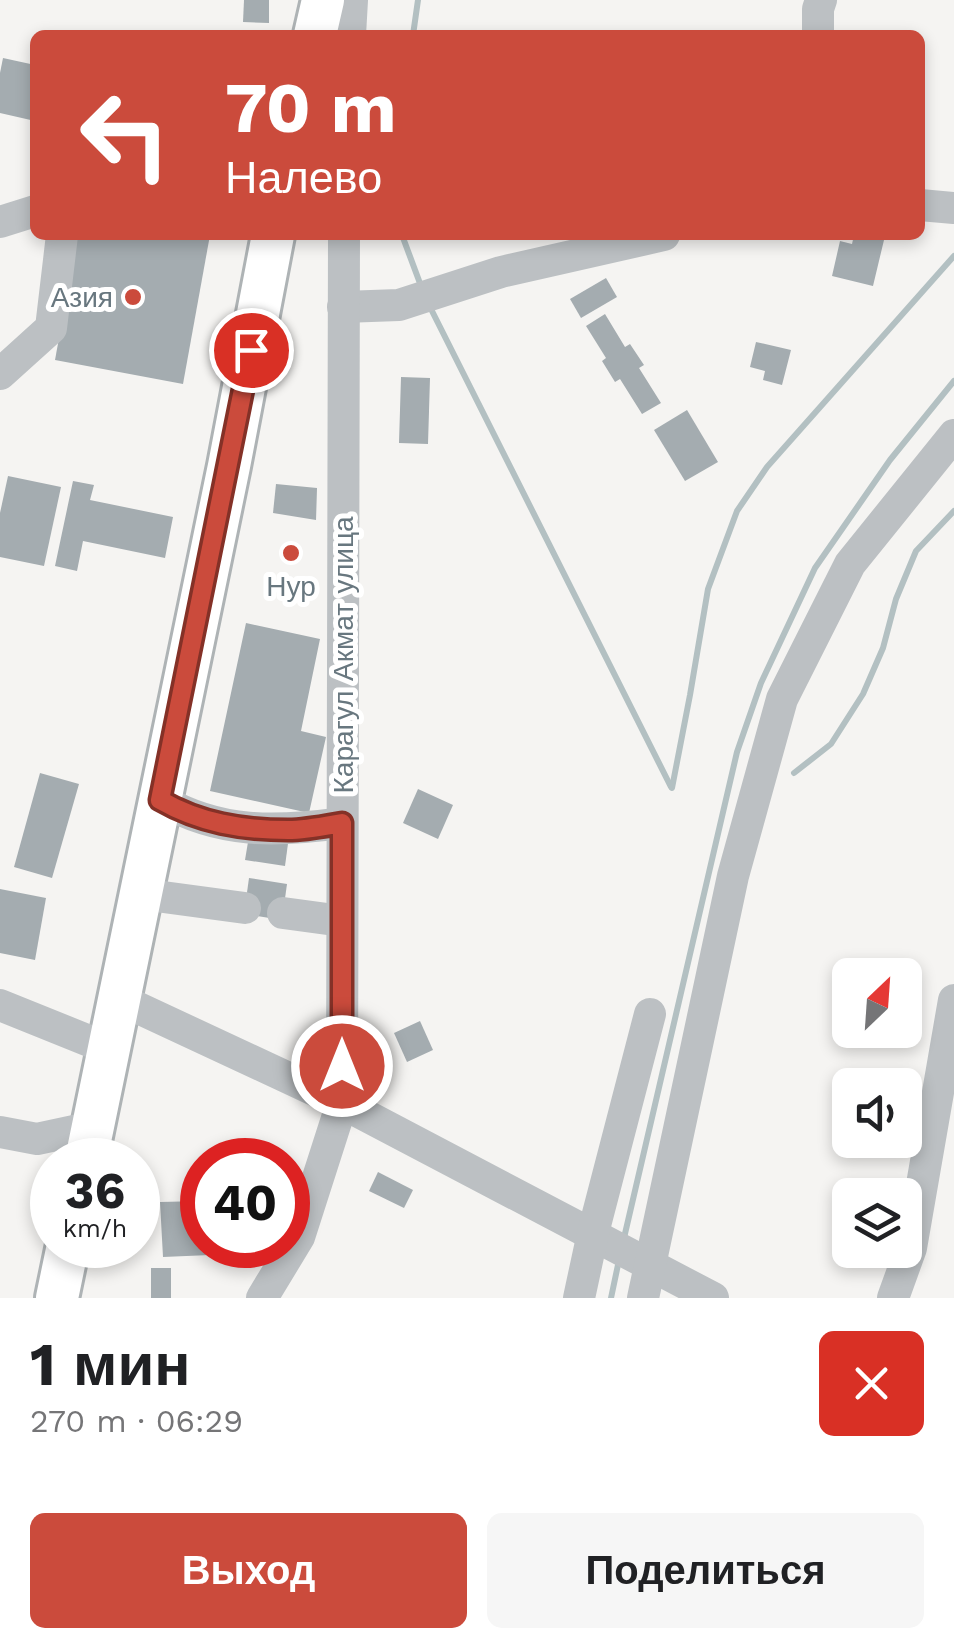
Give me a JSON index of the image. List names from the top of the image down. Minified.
{"streets":{"street":["Карагул Акмат улица"]},"places":["Азия","Нур"],"north":"top right","page":{"turn":["70 m","Налево"],"speed":"36 km/h","limit":"40","heading":["1 мин","270 m · 06:29"],"buttons":["Выход","Поделиться"]}}
